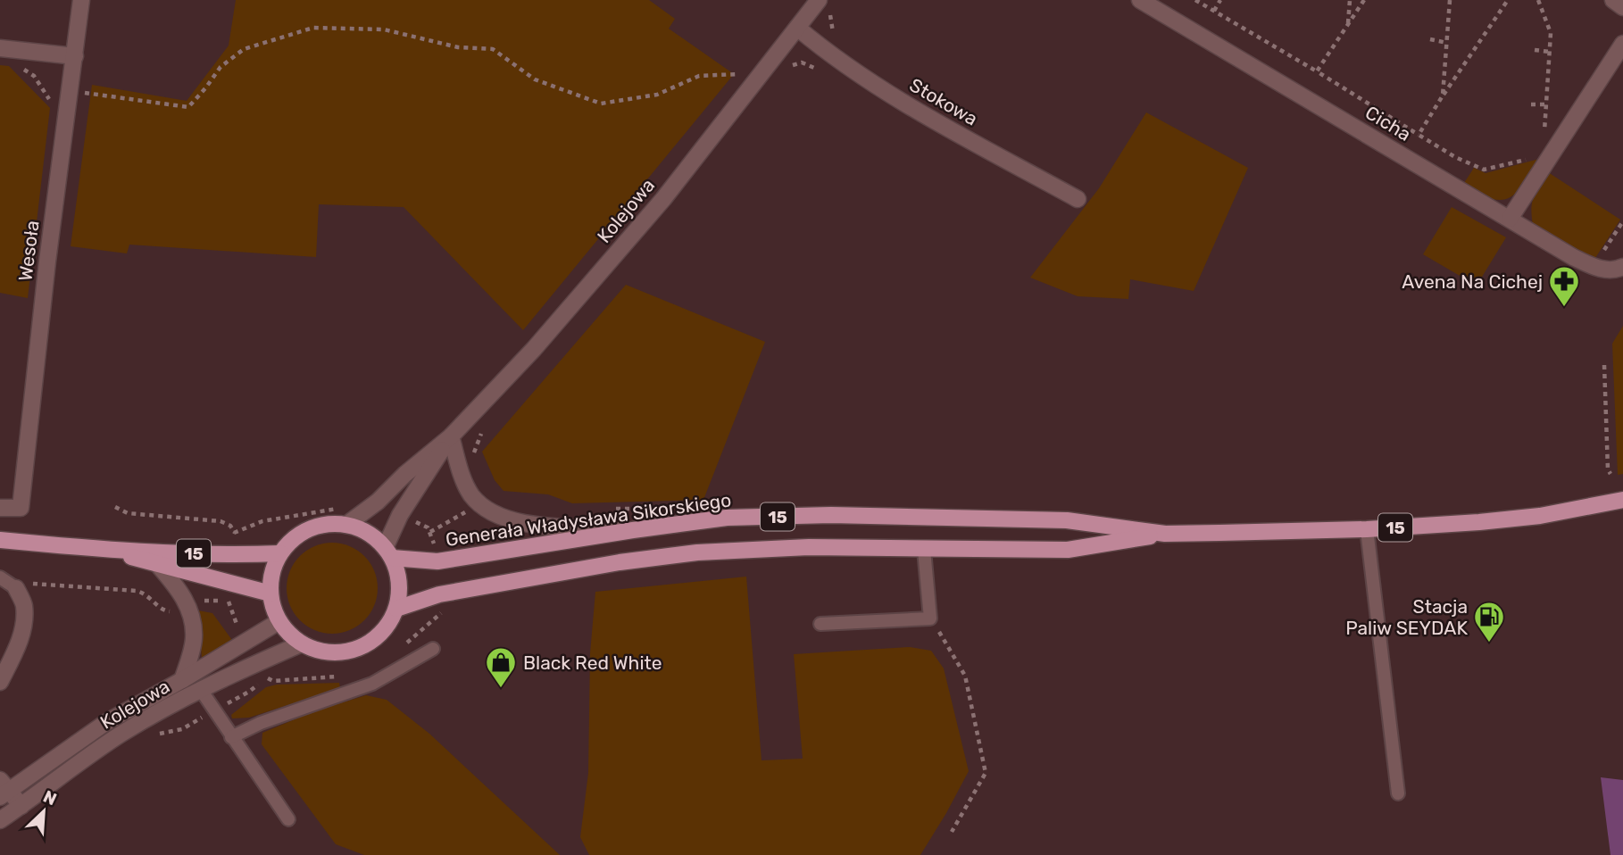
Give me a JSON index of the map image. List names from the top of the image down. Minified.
{"streets":{"main road":["15","Generała Władysława Sikorskiego"],"street":["Stokowa","Cicha","Kolejowa","Wesoła"]},"crossings":[["Stokowa","Kolejowa"],["Kolejowa","15"],["Kolejowa","Generała Władysława Sikorskiego"],["15","Generała Władysława Sikorskiego"]],"places":{"pharmacy":["Avena Na Cichej"],"fuel station":["Stacja Paliw SEYDAK"],"shop":["Black Red White"]},"north":"top right"}
